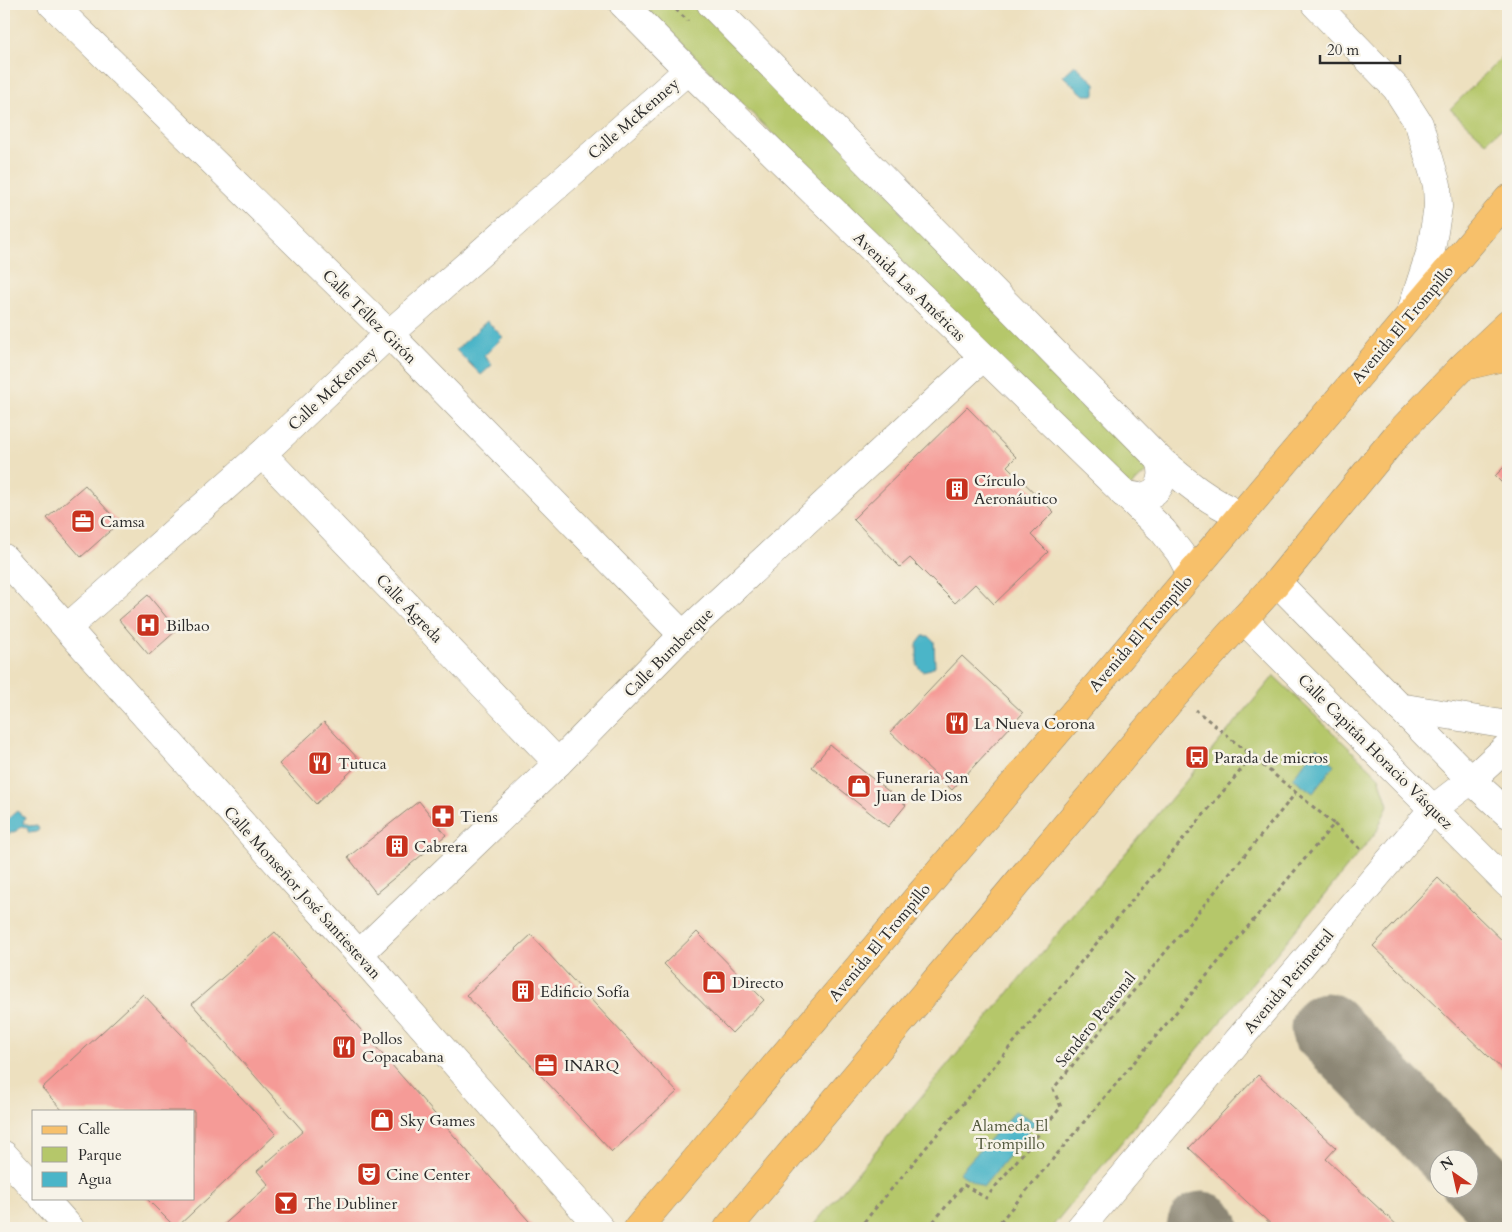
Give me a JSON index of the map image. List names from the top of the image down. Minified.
{"streets":{"main road":["Avenida El Trompillo"],"street":["Calle McKenney","Avenida Las Américas","Calle Téllez Girón","Calle Ágreda","Calle Bumberque","Calle Capitán Horacio Vásquez","Calle Monseñor José Santiestevan","Avenida Perimetral"],"path":["Sendero Peatonal"]},"crossings":[["Calle McKenney","Avenida Las Américas"],["Calle McKenney","Calle Téllez Girón"],["Calle McKenney","Calle Ágreda"],["Calle McKenney","Calle Monseñor José Santiestevan"],["Avenida Las Américas","Avenida El Trompillo"],["Avenida Las Américas","Calle Bumberque"],["Calle Téllez Girón","Calle Bumberque"],["Calle Ágreda","Calle Bumberque"],["Calle Bumberque","Calle Monseñor José Santiestevan"],["Calle Capitán Horacio Vásquez","Avenida Perimetral"]],"parks":["Alameda El Trompillo"],"places":{"building":["Círculo Aeronáutico","Cabrera","Edificio Sofía"],"office":["Camsa","INARQ"],"hospital":["Bilbao"],"restaurant":["La Nueva Corona","Tutuca","Pollos Copacabana"],"bus stop":["Parada de micros"],"shop":["Funeraria San Juan de Dios","Directo","Sky Games"],"pharmacy":["Tiens"],"theatre":["Cine Center"],"bar":["The Dubliner"]},"legend":["Calle","Parque","Agua"],"scale_bar":"20 m","north":"top left"}
